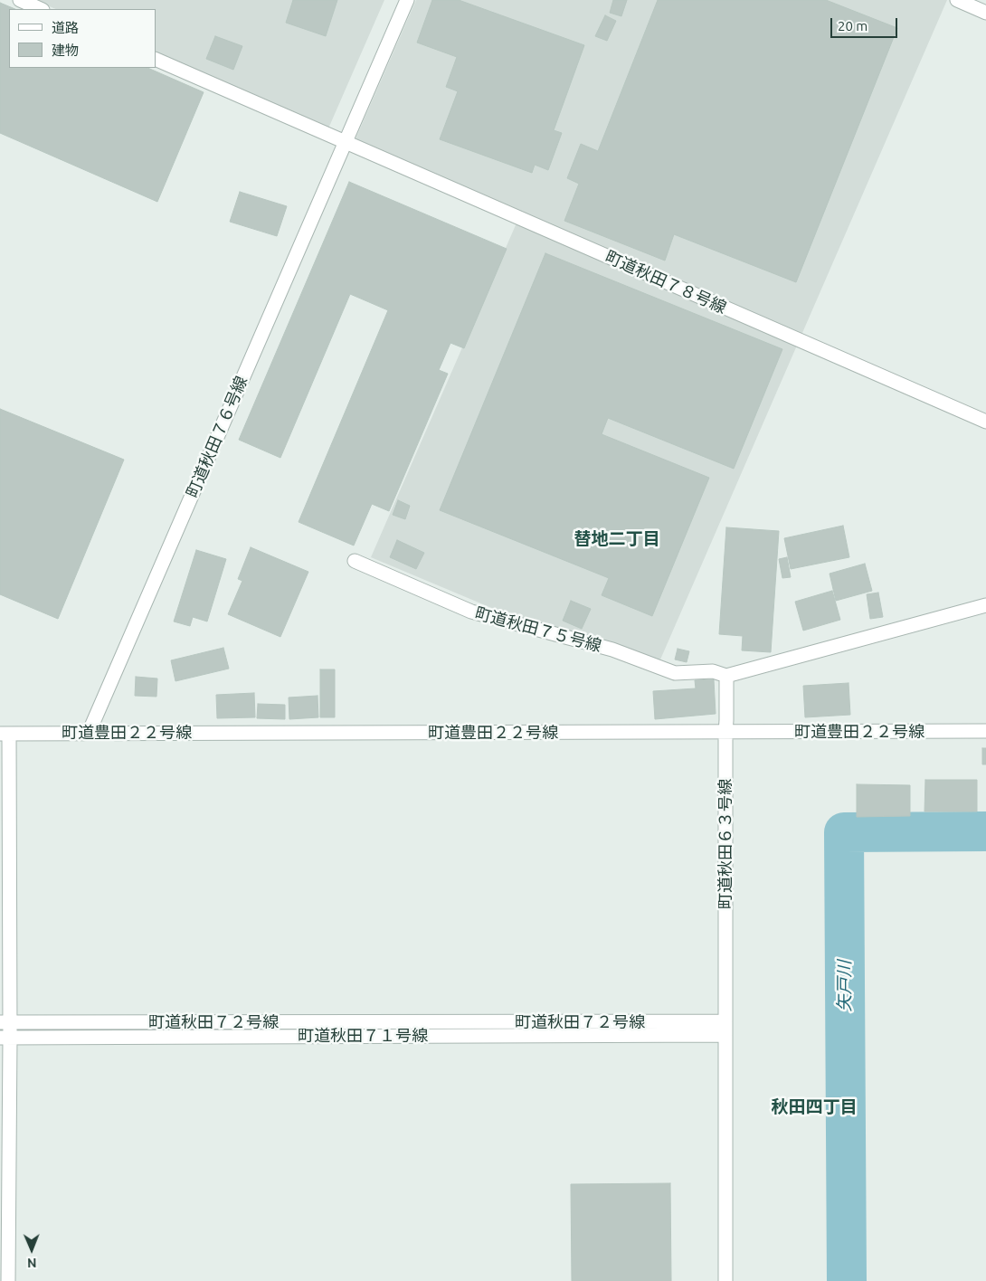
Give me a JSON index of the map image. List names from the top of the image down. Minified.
{"streets":{"street":["町道秋田７８号線","町道秋田７６号線","町道秋田７５号線","町道豊田２２号線","町道秋田６３号線","町道秋田７２号線","町道秋田７１号線"]},"crossings":[["町道秋田７８号線","町道秋田７６号線"],["町道秋田７６号線","町道豊田２２号線"],["町道秋田７５号線","町道秋田６３号線"],["町道豊田２２号線","町道秋田６３号線"],["町道秋田６３号線","町道秋田７２号線"],["町道秋田６３号線","町道秋田７１号線"],["町道秋田７２号線","町道秋田７１号線"]],"districts":["替地二丁目","秋田四丁目"],"water":["矢戸川"],"legend":["道路","建物"],"scale_bar":"20 m","north":"bottom"}
